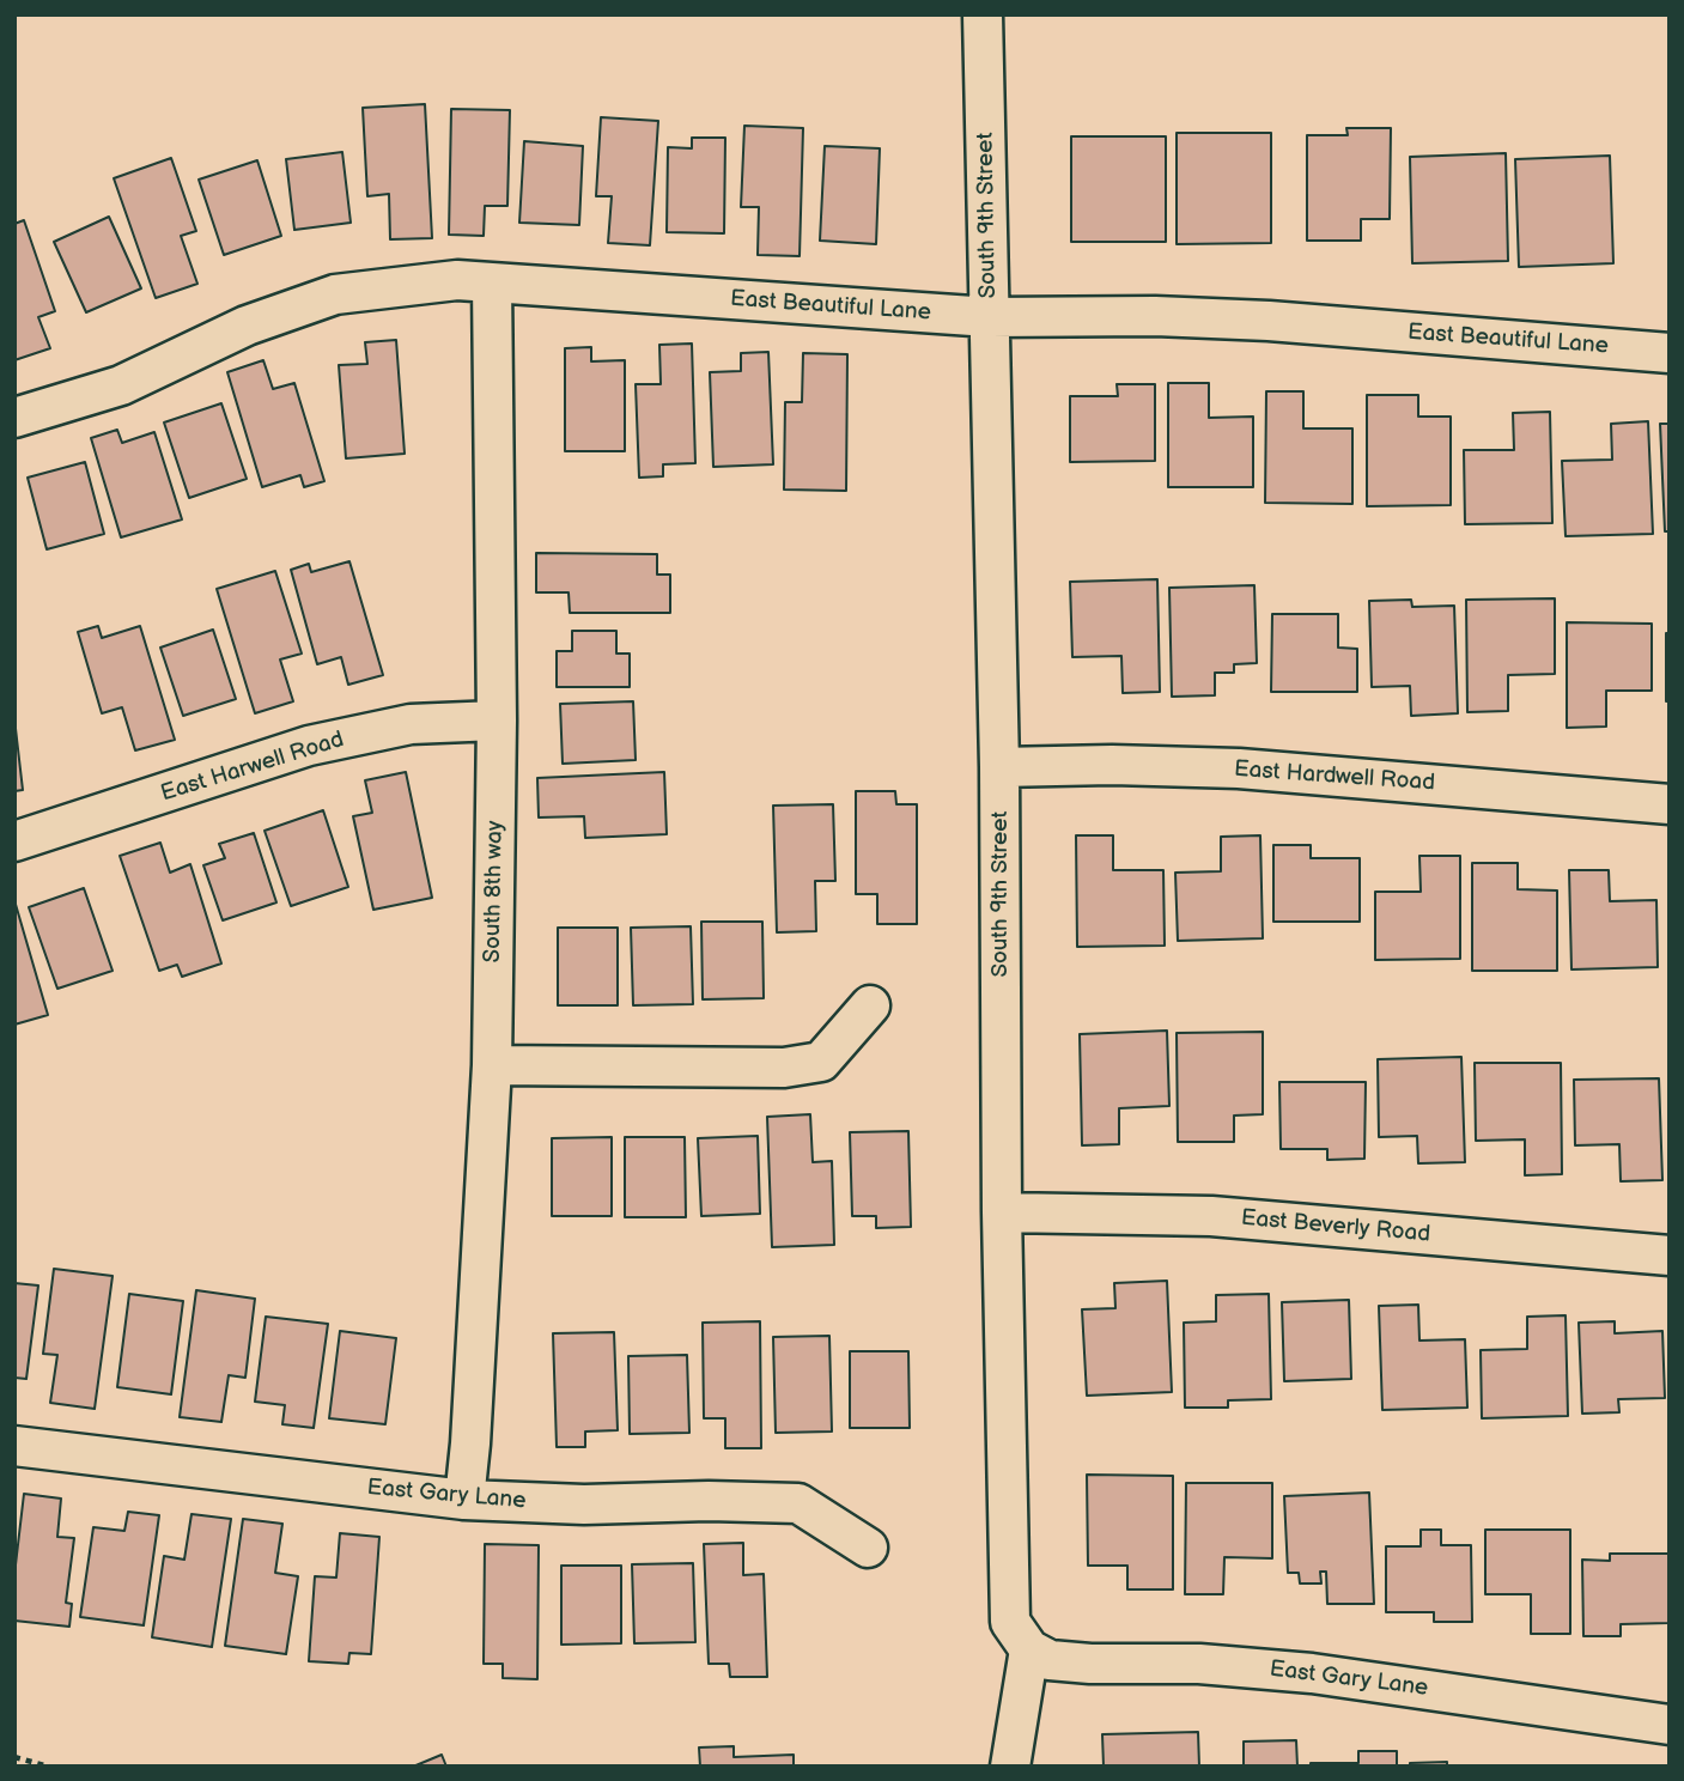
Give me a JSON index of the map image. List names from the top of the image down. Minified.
{"streets":{"street":["South 9th Street","East Beautiful Lane","East Harwell Road","East Hardwell Road","South 8th way","East Beverly Road","East Gary Lane"]},"crossings":[["South 9th Street","East Beautiful Lane"],["South 9th Street","East Hardwell Road"],["South 9th Street","East Beverly Road"],["South 9th Street","East Gary Lane"],["East Beautiful Lane","South 8th way"],["East Harwell Road","South 8th way"],["South 8th way","East Gary Lane"]]}
